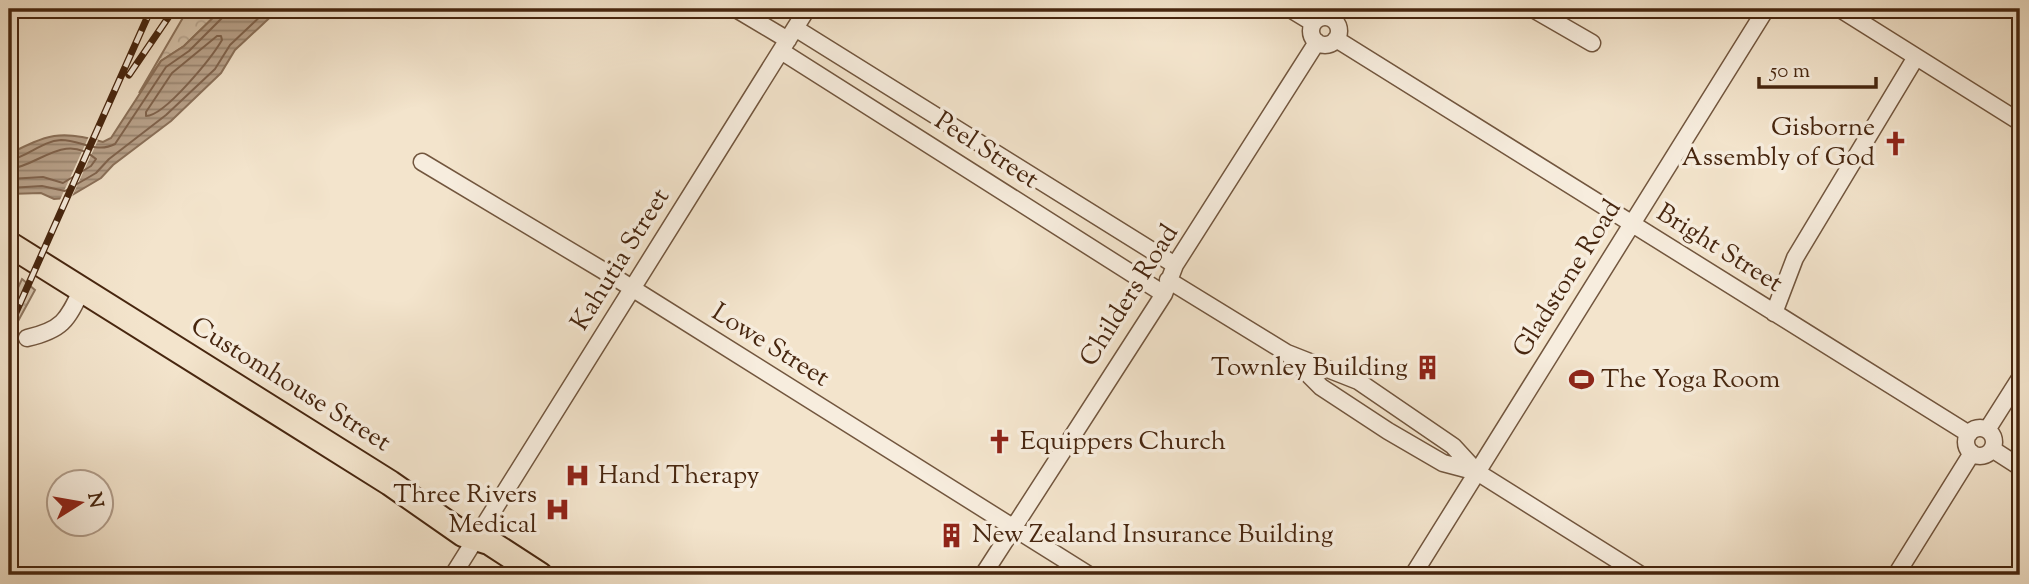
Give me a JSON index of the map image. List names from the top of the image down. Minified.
{"streets":{"highway":["Customhouse Street"],"street":["Peel Street","Bright Street","Kahutia Street","Gladstone Road","Childers Road","Lowe Street"]},"crossings":[["Peel Street","Kahutia Street"],["Peel Street","Gladstone Road"],["Peel Street","Childers Road"],["Bright Street","Gladstone Road"],["Bright Street","Childers Road"],["Kahutia Street","Lowe Street"],["Kahutia Street","Customhouse Street"],["Childers Road","Lowe Street"]],"places":{"church":["Gisborne Assembly of God","Equippers Church"],"building":["Townley Building","New Zealand Insurance Building"],"sports":["The Yoga Room"],"hospital":["Hand Therapy","Three Rivers Medical"]},"scale_bar":"50 m","north":"right"}
